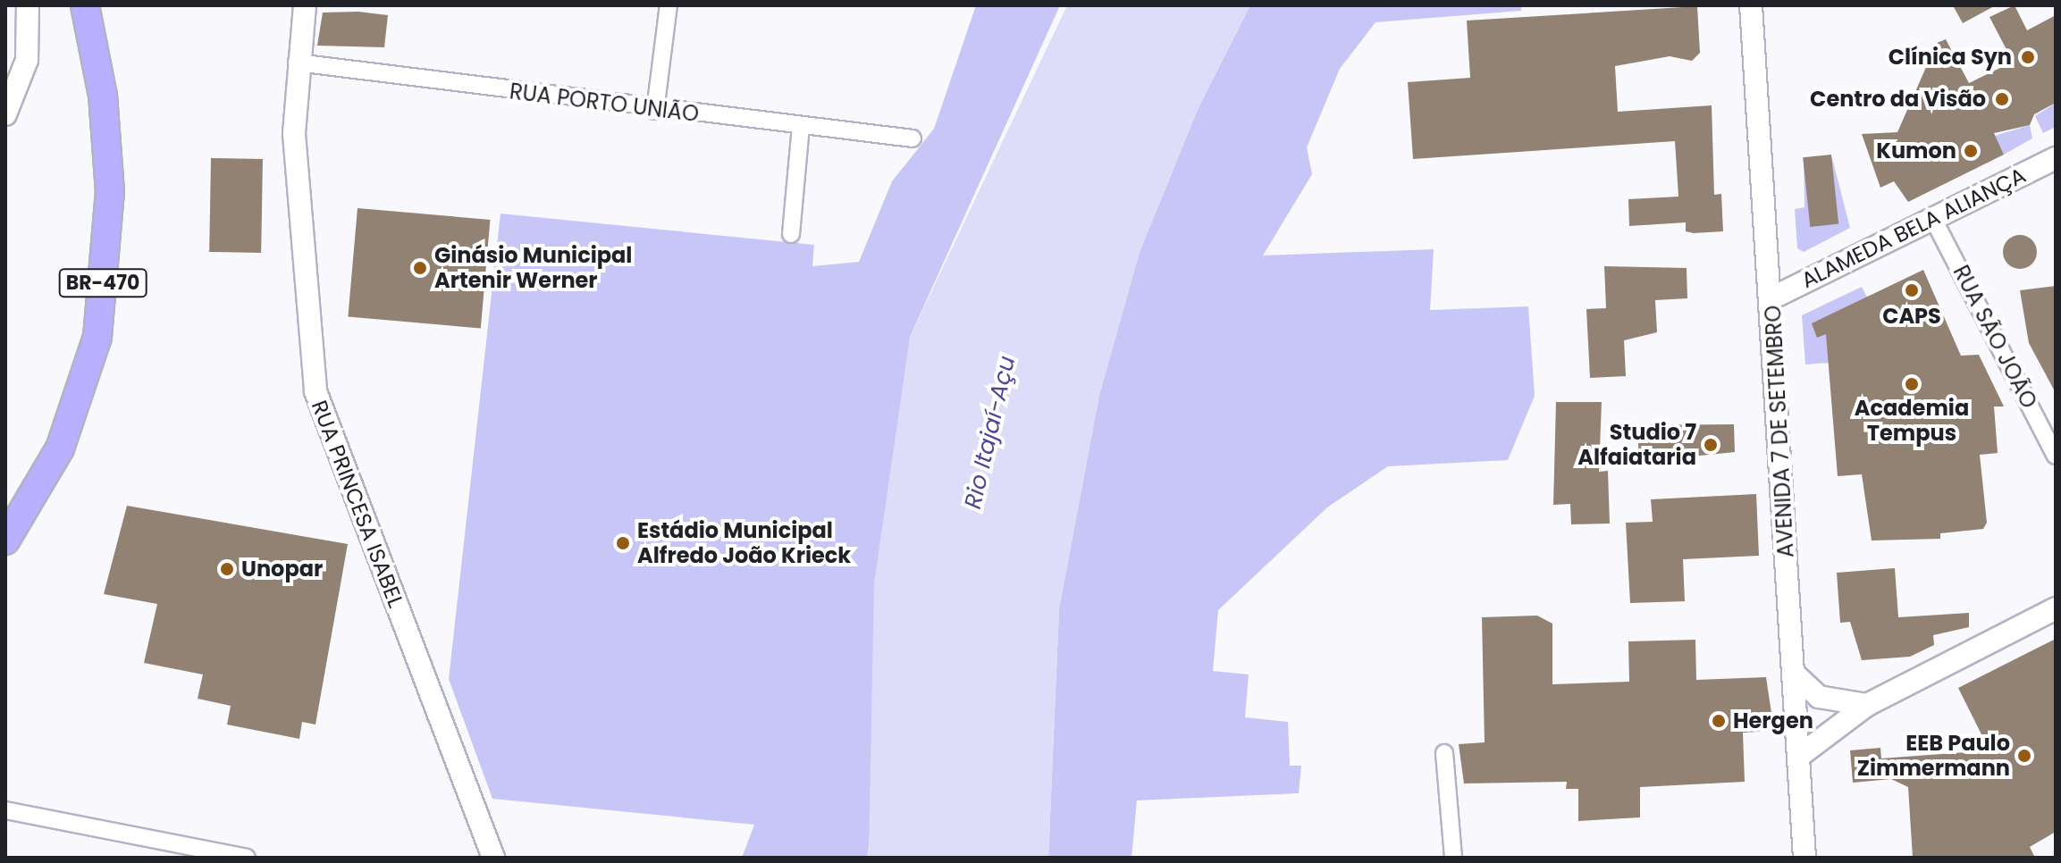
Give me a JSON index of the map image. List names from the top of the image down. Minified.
{"streets":{"highway":["BR-470"],"street":["RUA PORTO UNIÃO","ALAMEDA BELA ALIANÇA","RUA SÃO JOÃO","AVENIDA 7 DE SETEMBRO","RUA PRINCESA ISABEL"]},"crossings":[["RUA PORTO UNIÃO","RUA PRINCESA ISABEL"],["ALAMEDA BELA ALIANÇA","RUA SÃO JOÃO"],["ALAMEDA BELA ALIANÇA","AVENIDA 7 DE SETEMBRO"]],"water":["Rio Itajaí-Açu"],"places":["Clínica Syn","Centro da Visão","Kumon","Ginásio Municipal Artenir Werner","CAPS","Academia Tempus","Studio 7 Alfaiataria","Estádio Municipal Alfredo João Krieck","Unopar","Hergen","EEB Paulo Zimmermann"]}
